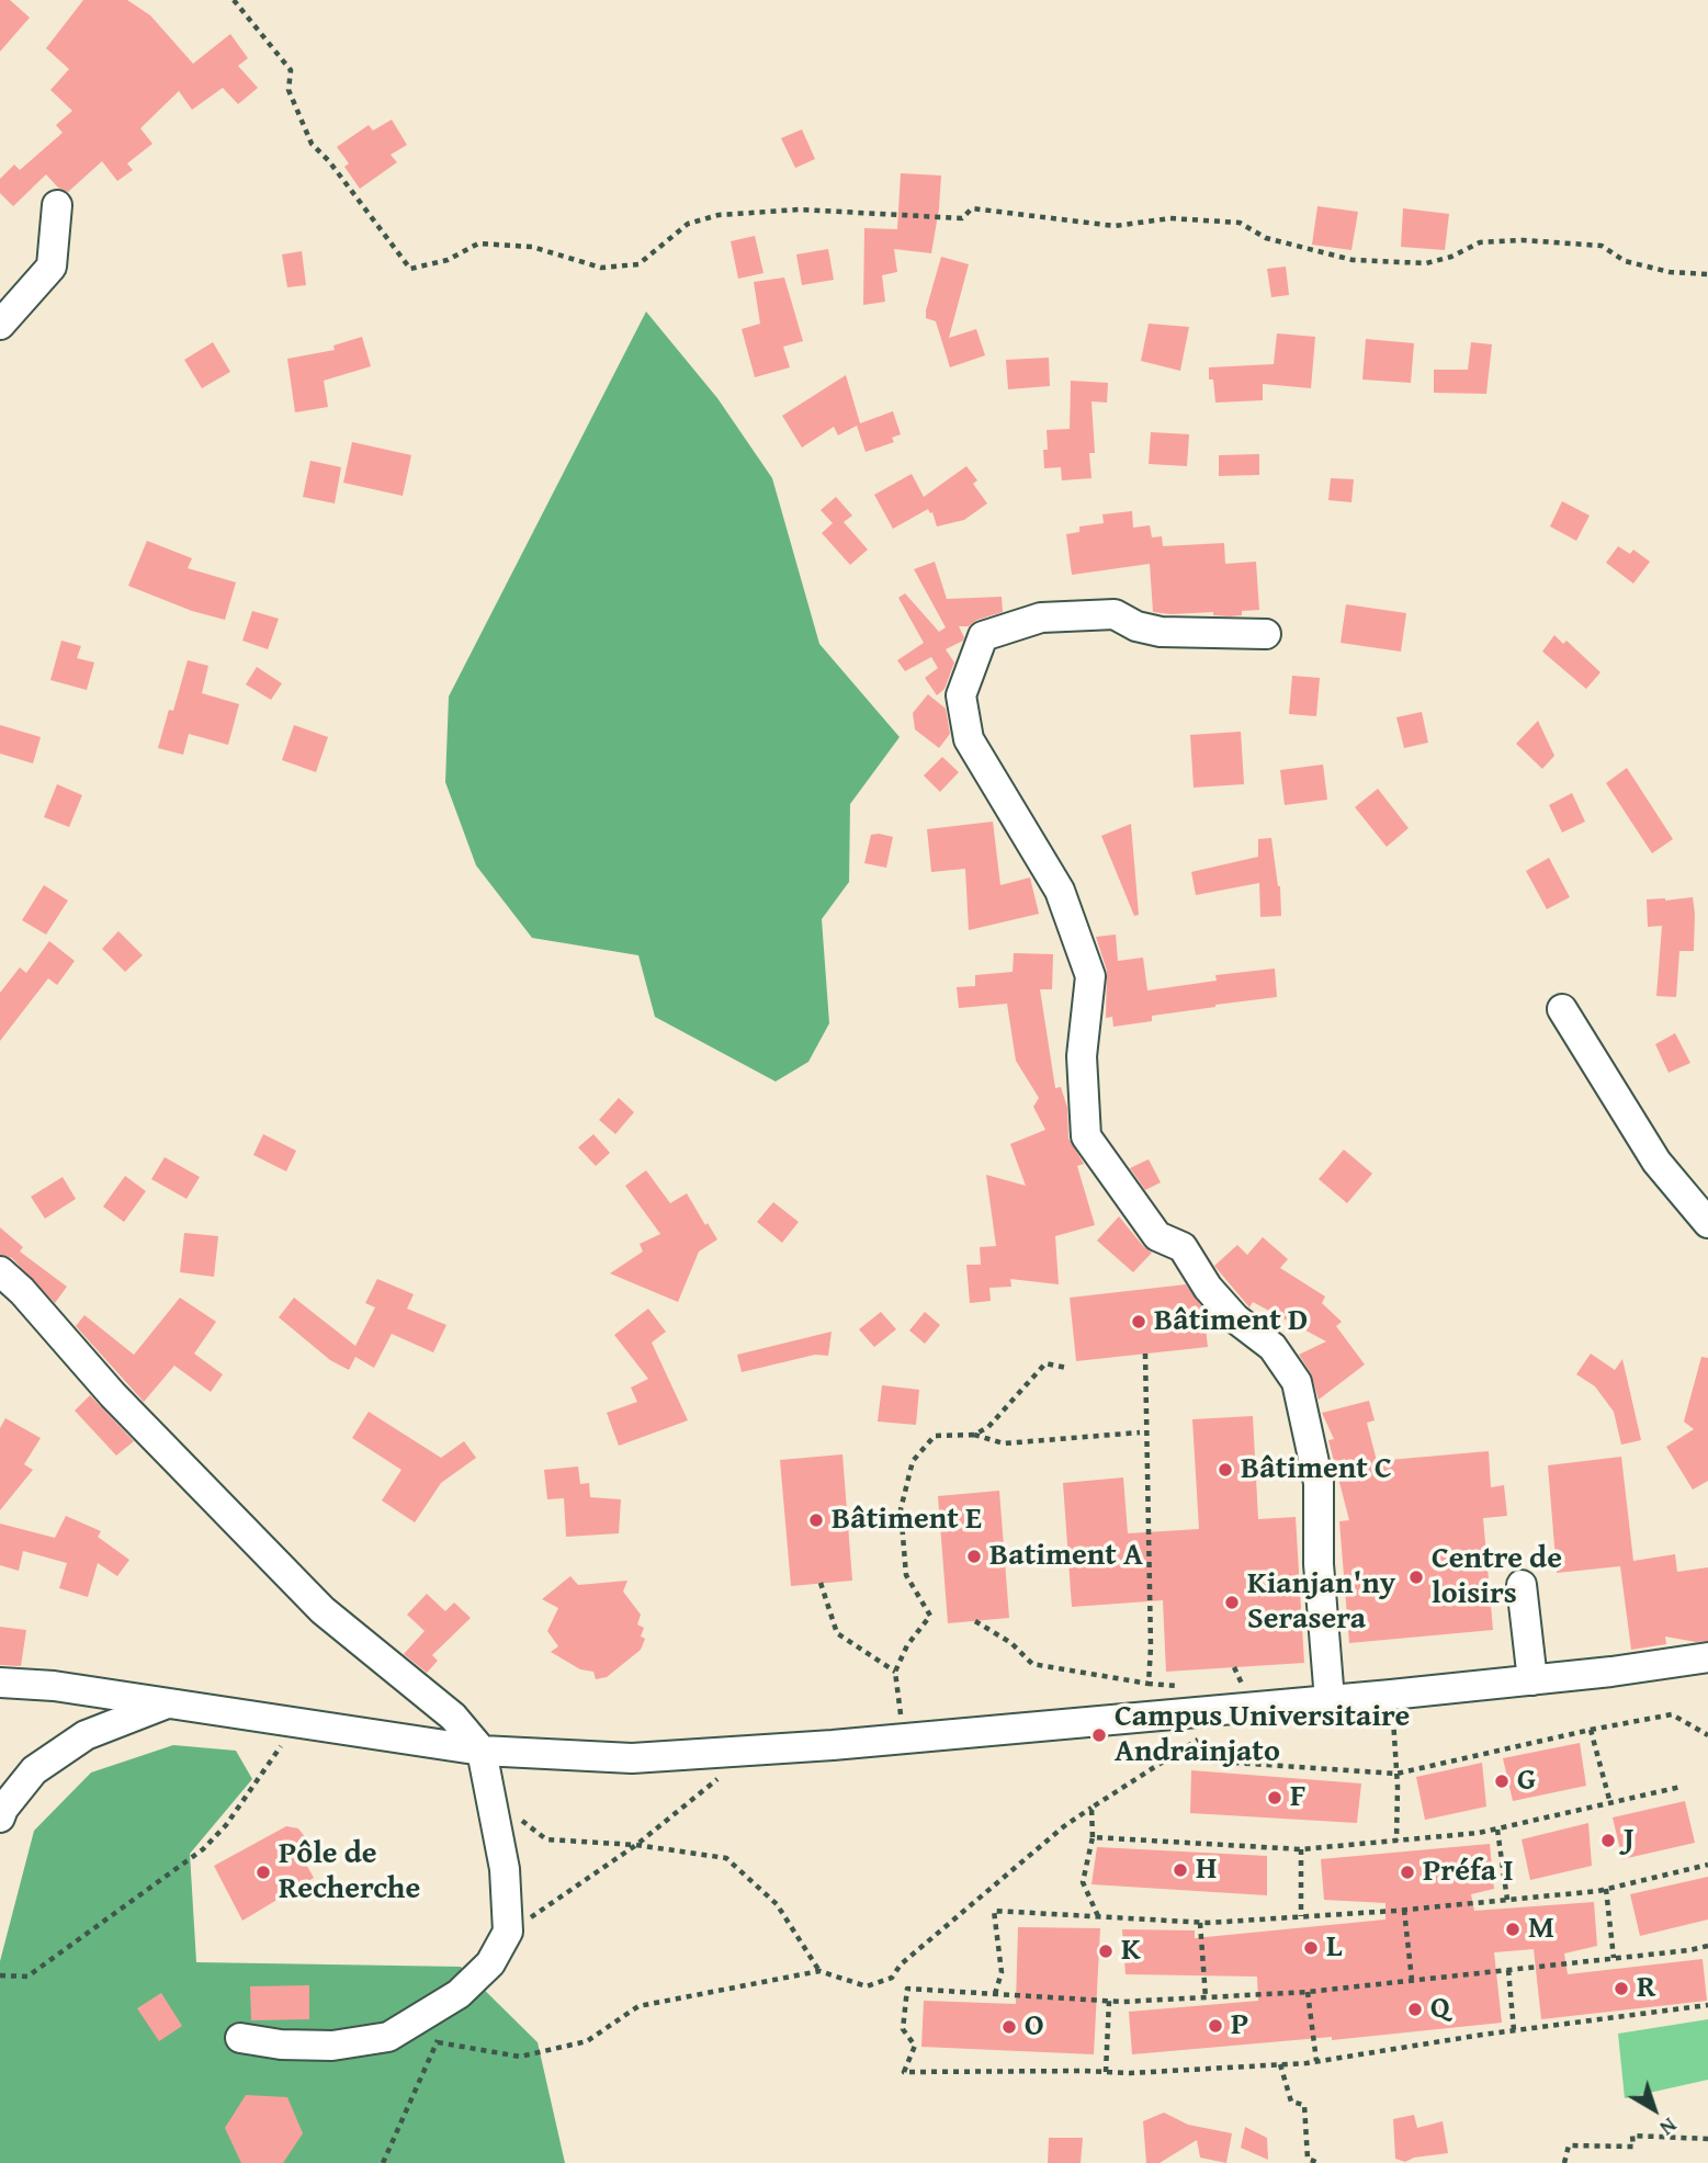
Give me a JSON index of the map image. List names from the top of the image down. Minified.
{"places":["Bâtiment D","Bâtiment C","Bâtiment E","Batiment A","Centre de loisirs","Kianjan'ny Serasera","Campus Universitaire Andrainjato","G","F","J","H","Pôle de Recherche","Préfa I","M","L","K","R","Q","P","O"],"north":"bottom right"}
